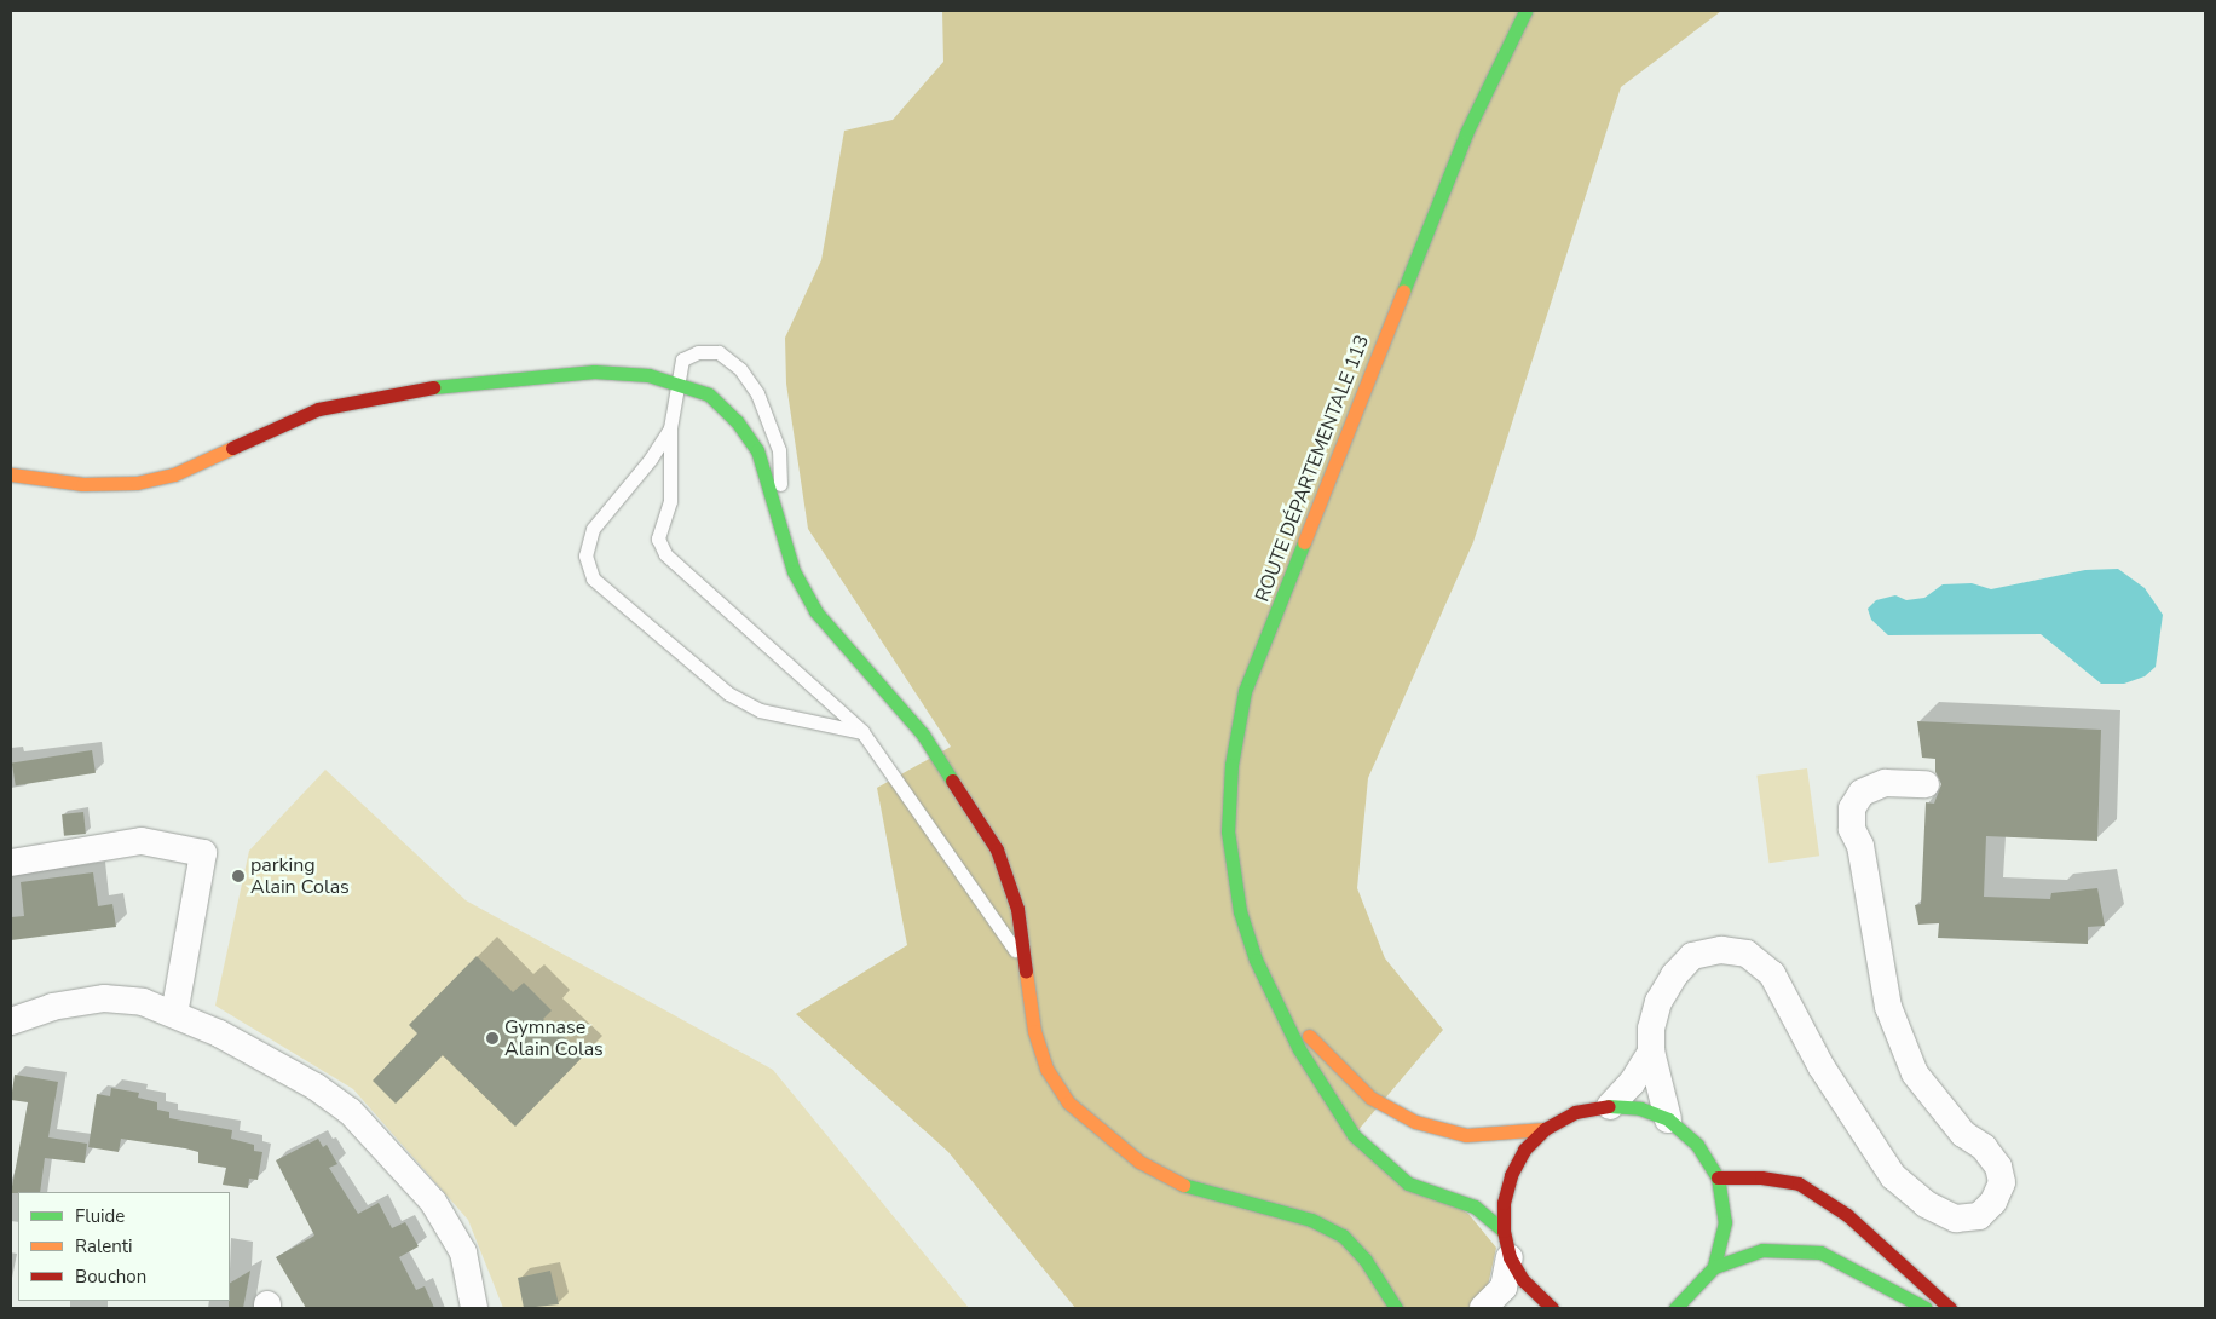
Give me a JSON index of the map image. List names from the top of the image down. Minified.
{"streets":{"main road":["ROUTE DÉPARTEMENTALE 113"]},"places":["parking Alain Colas","Gymnase Alain Colas"],"legend":["Fluide","Ralenti","Bouchon"]}
